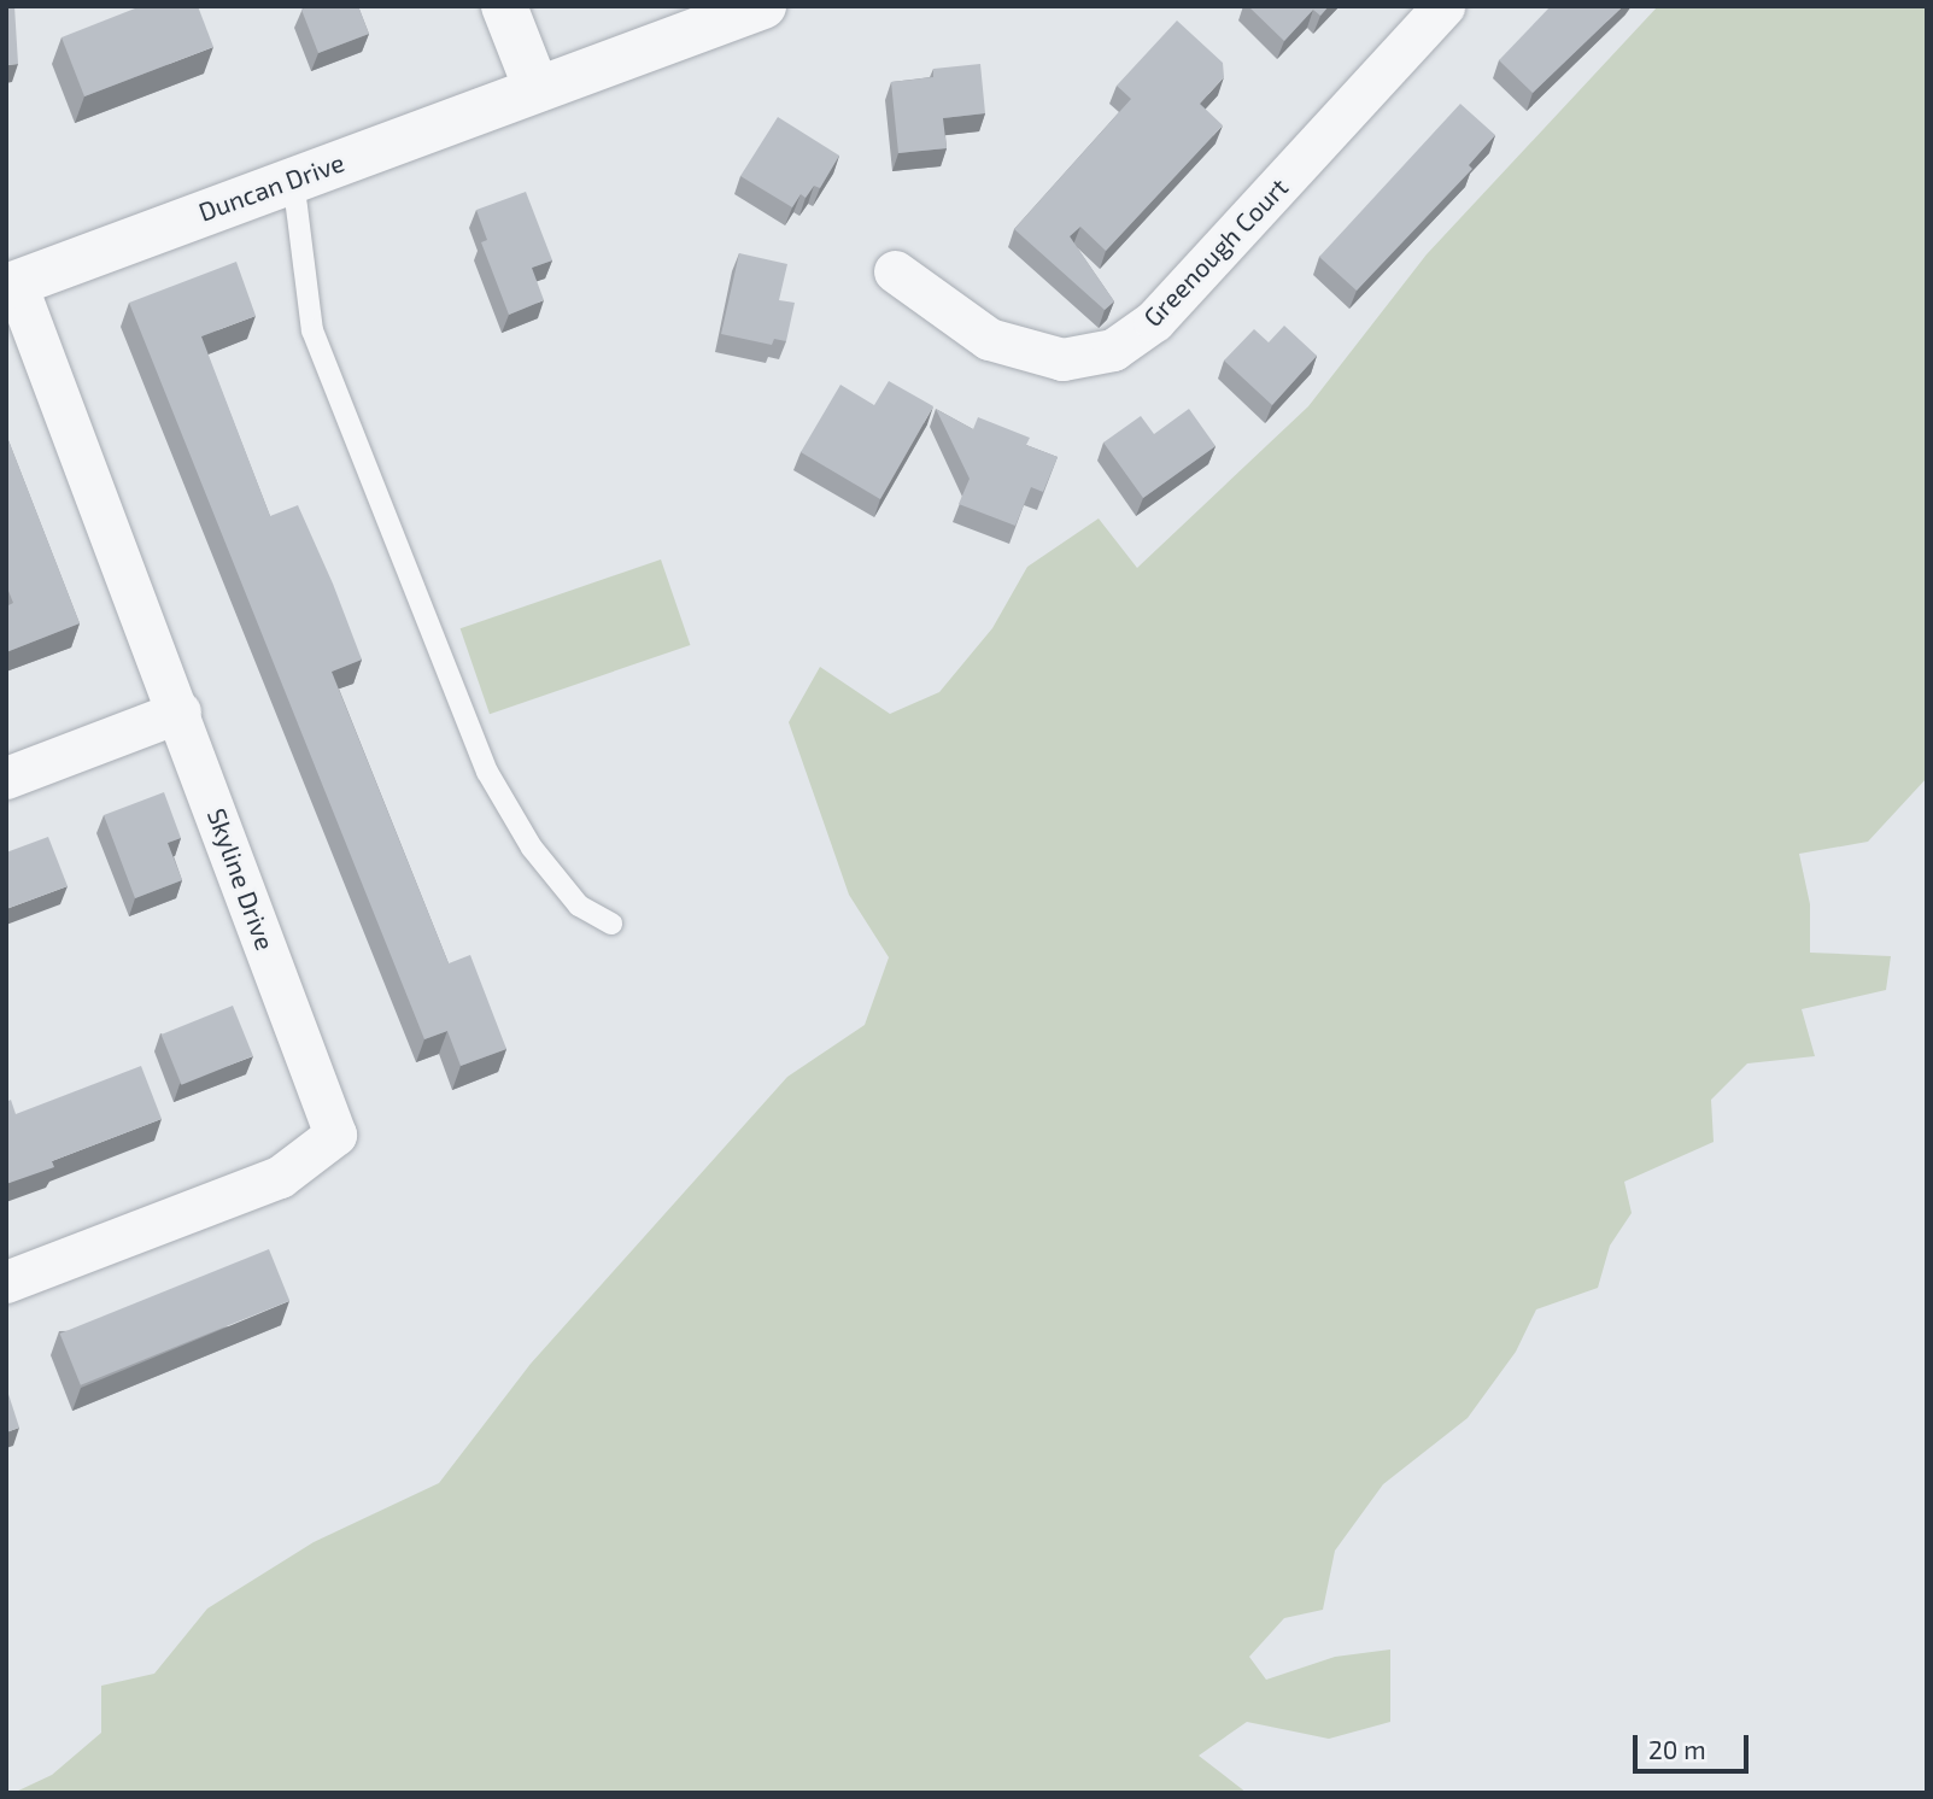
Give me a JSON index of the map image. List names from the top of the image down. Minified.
{"streets":{"street":["Duncan Drive","Greenough Court","Skyline Drive"]},"crossings":[["Duncan Drive","Skyline Drive"]],"scale_bar":"20 m"}
